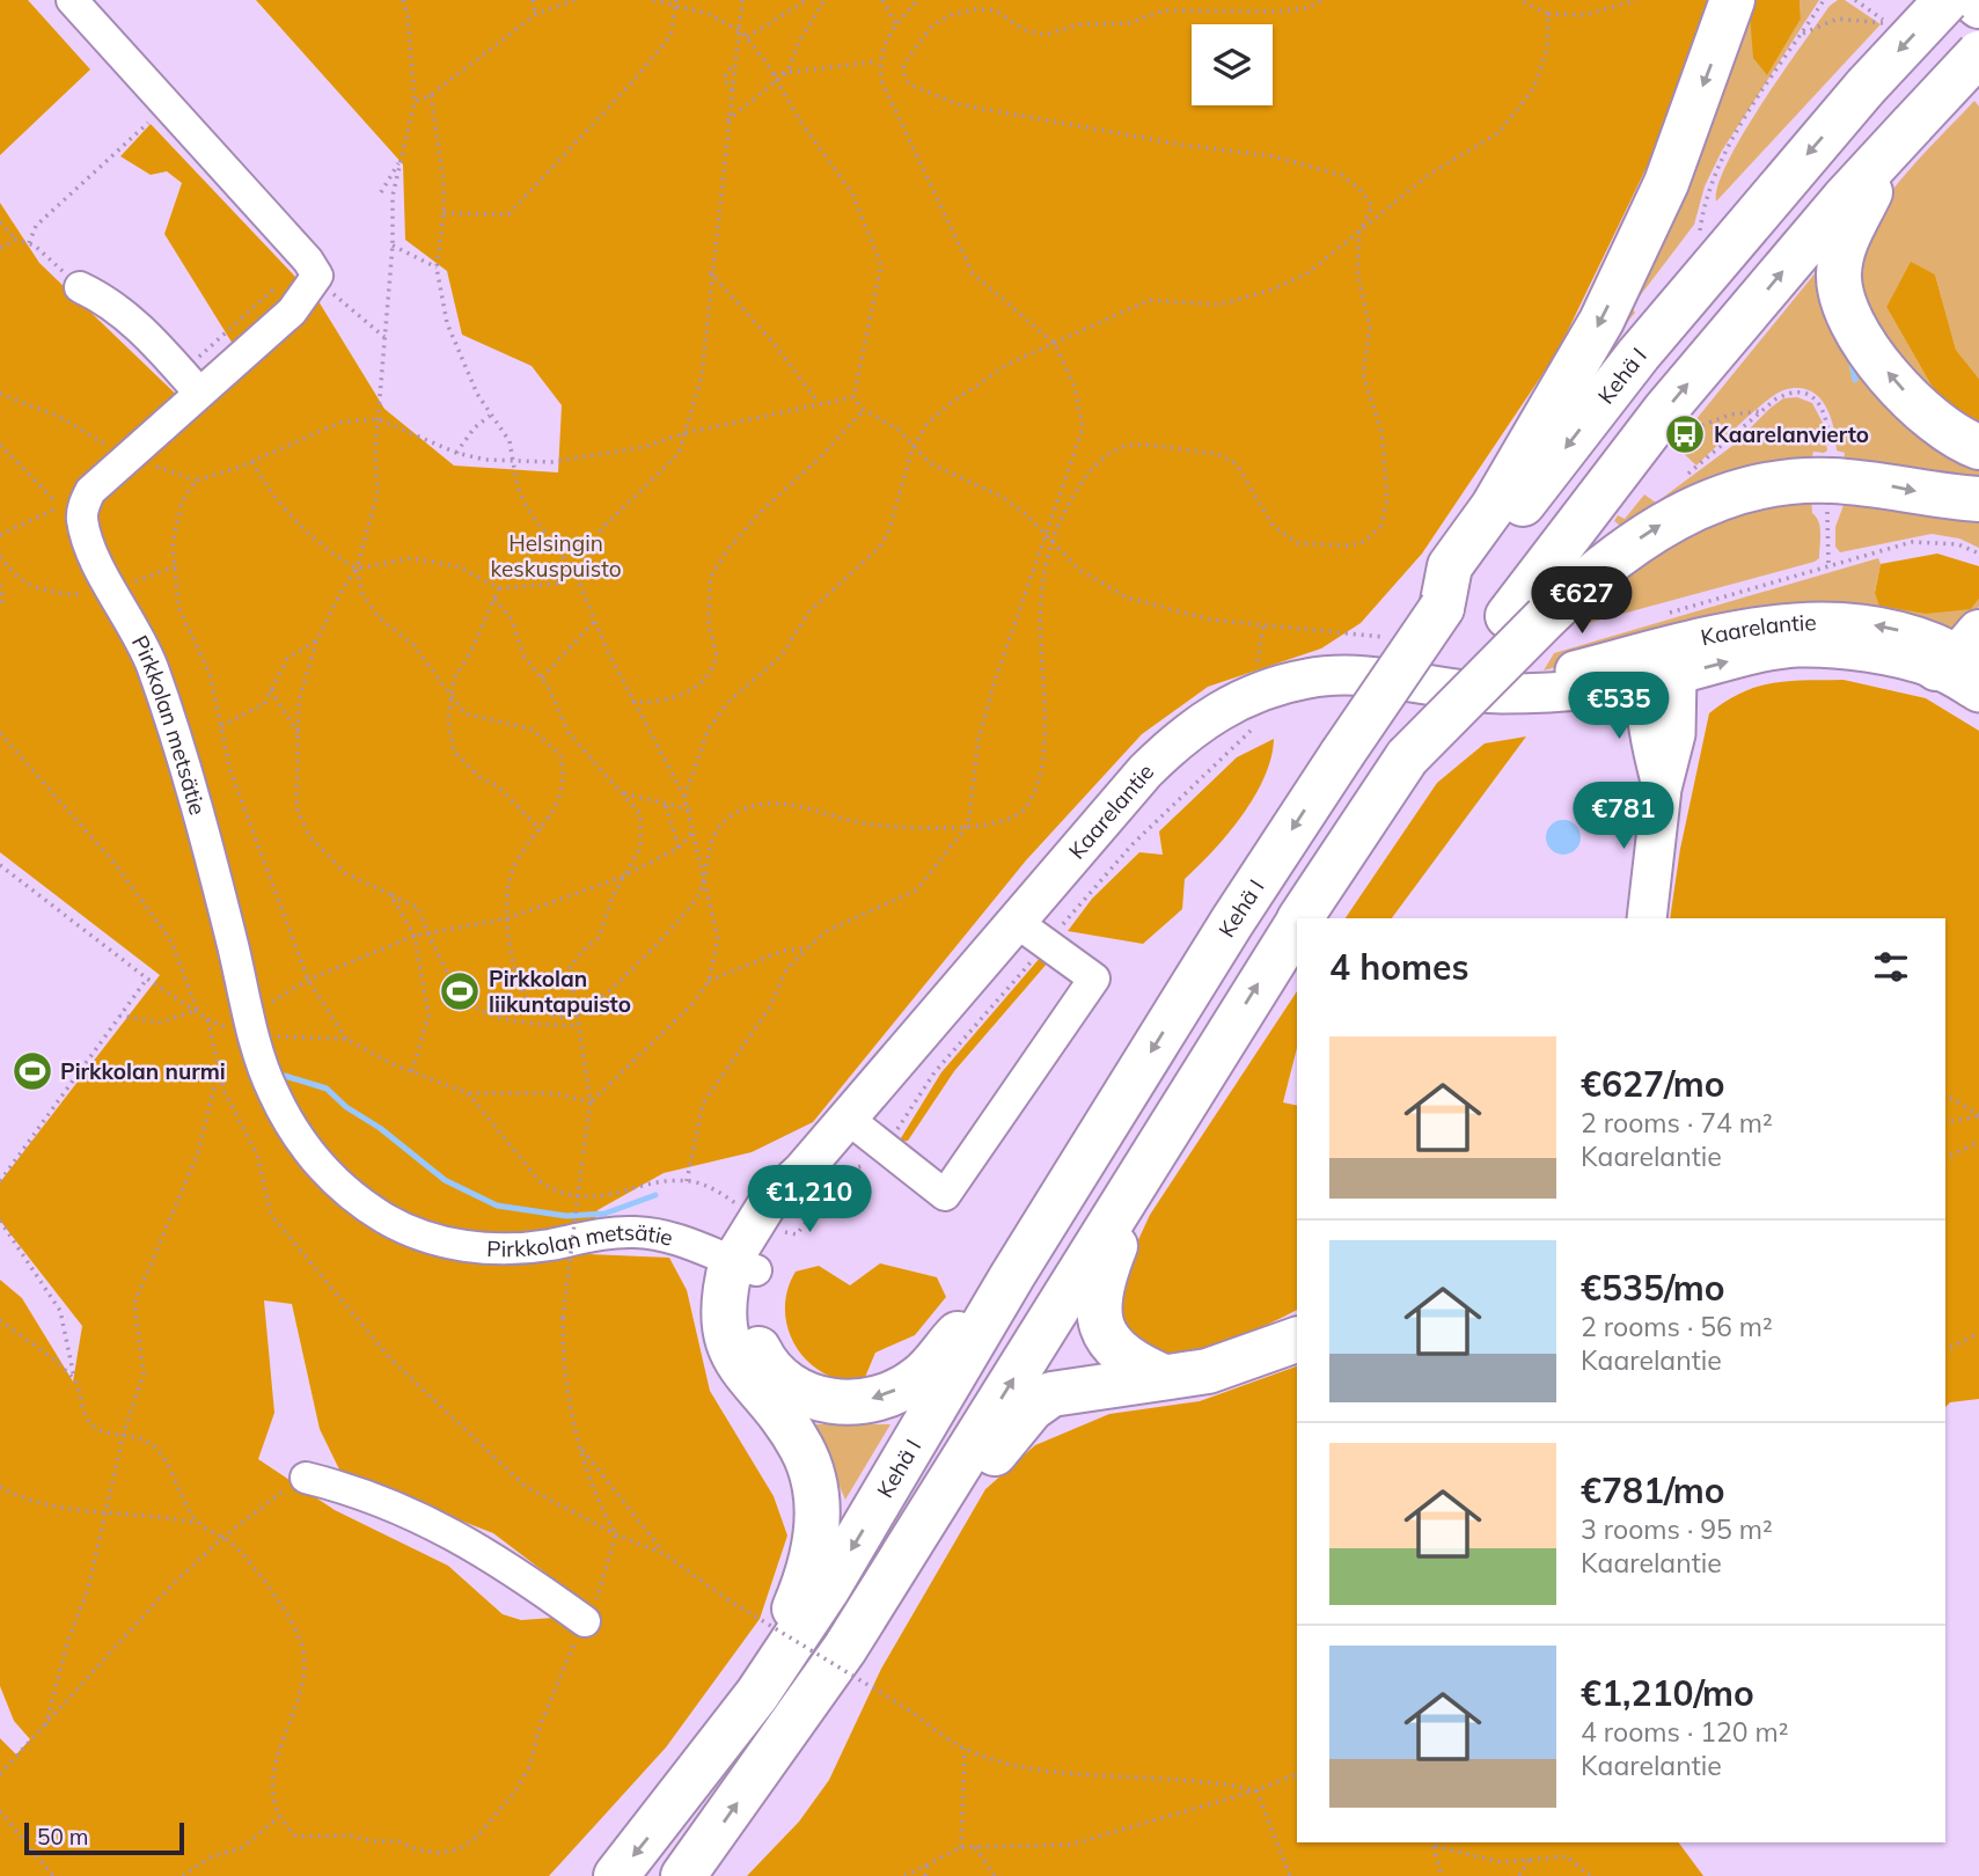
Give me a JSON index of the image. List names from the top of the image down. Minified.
{"streets":{"highway":["Kehä I"],"main road":["Kaarelantie"],"street":["Pirkkolan metsätie"]},"crossings":[["Kaarelantie","Pirkkolan metsätie"]],"parks":["Helsingin keskuspuisto"],"places":{"bus stop":["Kaarelanvierto"],"sports":["Pirkkolan liikuntapuisto","Pirkkolan nurmi"]},"scale_bar":"50 m","page":{"price":["€627","€535","€781","€1,210"],"heading":"4 homes","list":[{"name":"€627/mo","note":"2 rooms · 74 m² · Kaarelantie"},{"name":"€535/mo","note":"2 rooms · 56 m² · Kaarelantie"},{"name":"€781/mo","note":"3 rooms · 95 m² · Kaarelantie"},{"name":"€1,210/mo","note":"4 rooms · 120 m² · Kaarelantie"}],"scale":"50 m"}}
